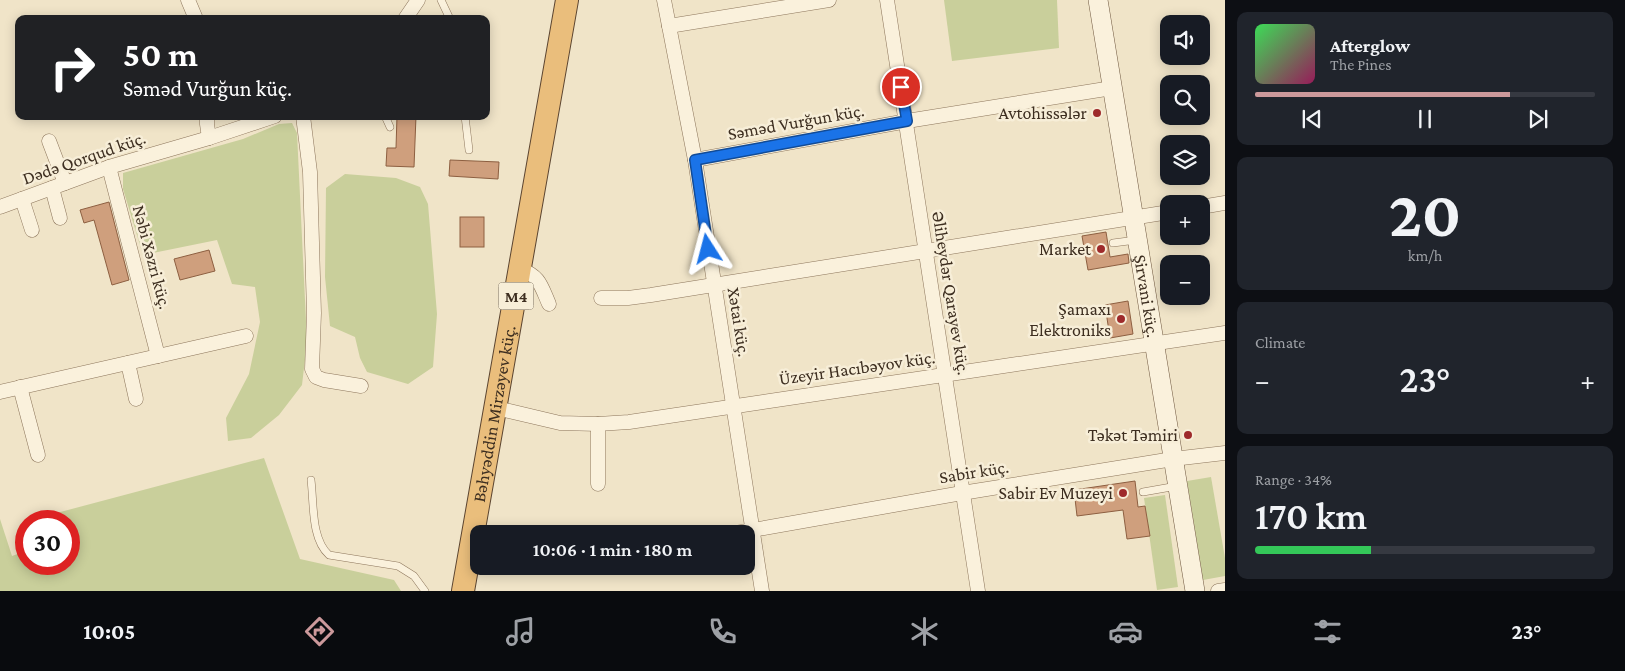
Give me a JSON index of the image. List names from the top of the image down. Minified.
{"streets":{"highway":["M4","Bəhyəddin Mirzəyev küç."],"main road":["Şirvani küç."],"street":["Səməd Vurğun küç.","Dədə Qorqud küç.","Nəbi Xəzri küç.","Əliheydər Qarayev küç.","Xətai küç.","Üzeyir Hacıbəyov küç.","Sabir küç."]},"crossings":[["Səməd Vurğun küç.","Əliheydər Qarayev küç."],["Səməd Vurğun küç.","Şirvani küç."],["Səməd Vurğun küç.","Xətai küç."],["Dədə Qorqud küç.","Nəbi Xəzri küç."],["Əliheydər Qarayev küç.","Üzeyir Hacıbəyov küç."],["Əliheydər Qarayev küç.","Sabir küç."],["Şirvani küç.","Üzeyir Hacıbəyov küç."],["Şirvani küç.","Sabir küç."],["Xətai küç.","Üzeyir Hacıbəyov küç."],["Üzeyir Hacıbəyov küç.","Bəhyəddin Mirzəyev küç."]],"places":["Avtohissələr","Market","Şamaxı Elektroniks","Təkət Təmiri","Sabir Ev Muzeyi"],"page":{"map_buttons":["+","−"],"turn":["50 m","Səməd Vurğun küç."],"song":["Afterglow","The Pines"],"tile":[["20","km/h"],"Climate",["Range · 34%","170 km"]],"heat":["−","23°","+"],"limit":"30","trip":"10:06 · 1 min · 180 m","tabs":["10:05","23°"]}}
